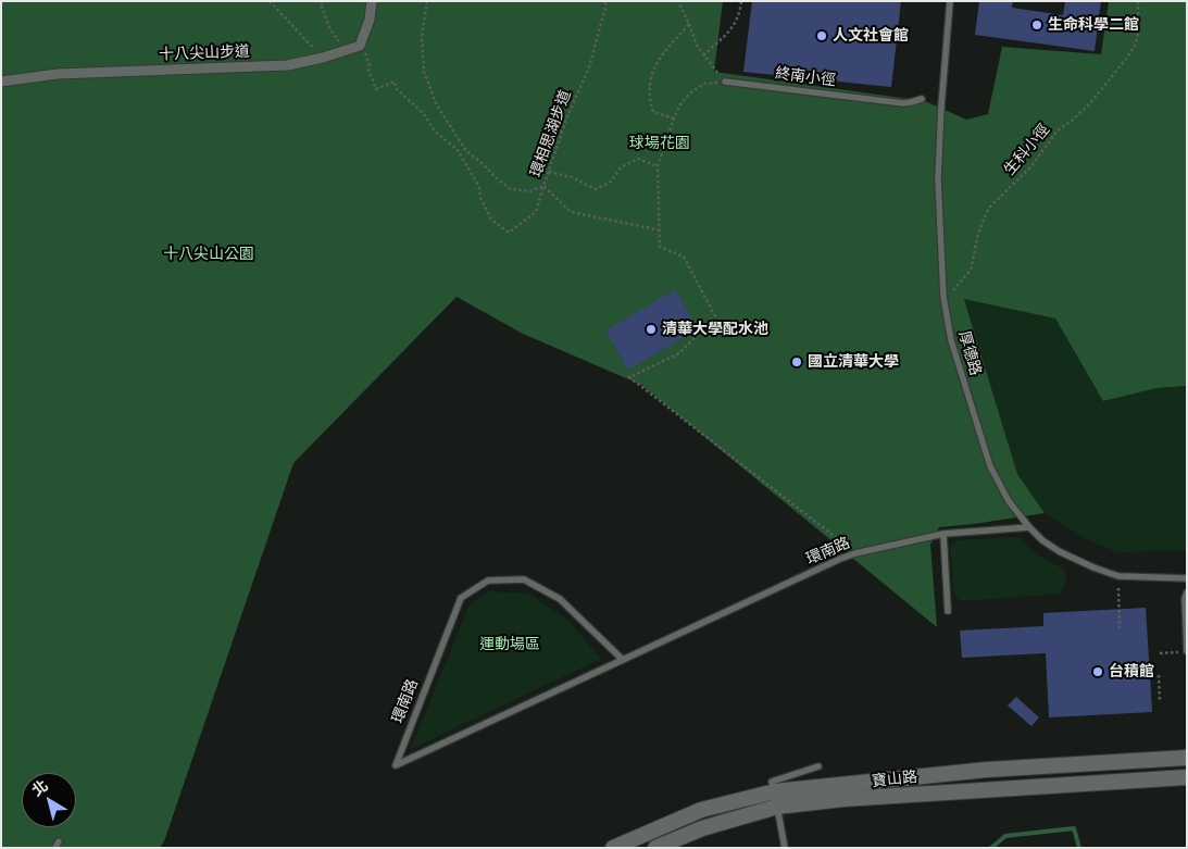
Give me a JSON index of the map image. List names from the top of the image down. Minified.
{"streets":{"street":["十八尖山步道","寶山路"],"lane":["終南小徑","厚德路","環南路"],"path":["環相思湖步道","生科小徑"]},"crossings":[["厚德路","環南路"]],"parks":["球場花園","十八尖山公園","運動場區"],"places":["生命科學二館","人文社會館","清華大學配水池","國立清華大學","台積館"],"north":"top left"}
